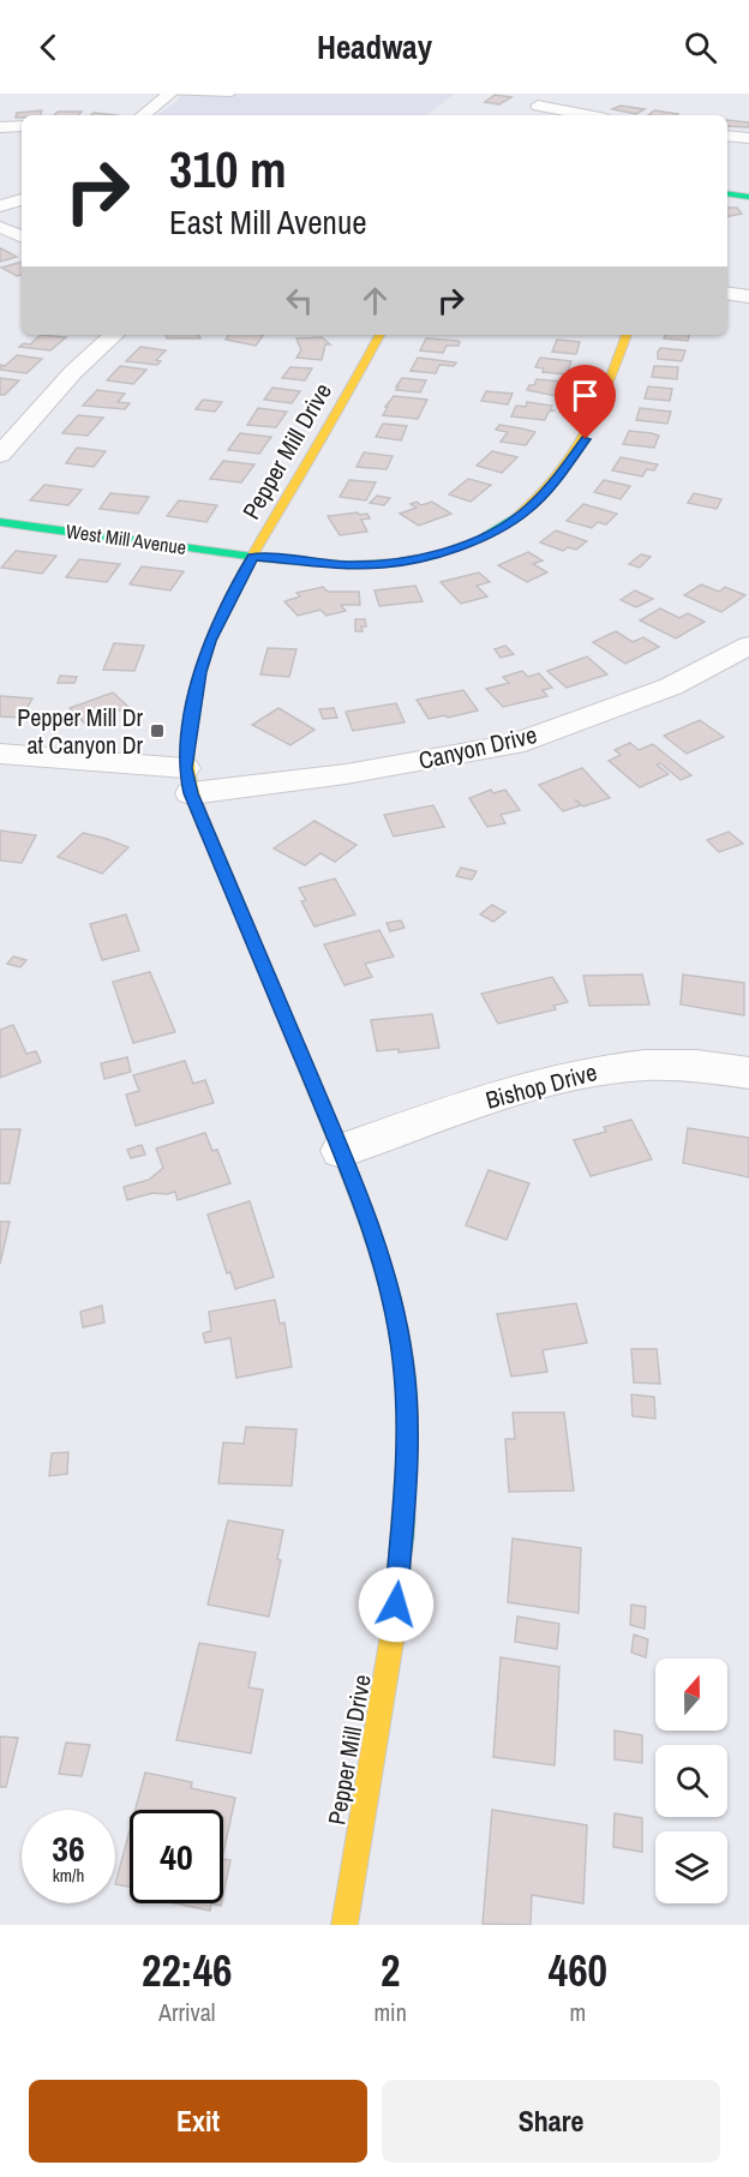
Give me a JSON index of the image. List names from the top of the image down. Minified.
{"streets":{"street":["Pepper Mill Drive","West Mill Avenue","Canyon Drive","Bishop Drive"]},"crossings":[["Pepper Mill Drive","West Mill Avenue"],["Pepper Mill Drive","Canyon Drive"],["Pepper Mill Drive","Bishop Drive"]],"places":{"transit":["Pepper Mill Dr at Canyon Dr"]},"north":"top","page":{"header":"Headway","turn":["310 m","East Mill Avenue"],"speed":"36 km/h","limit":"40","eta":["22:46","Arrival","2","min","460","m"],"buttons":["Exit","Share"]}}
